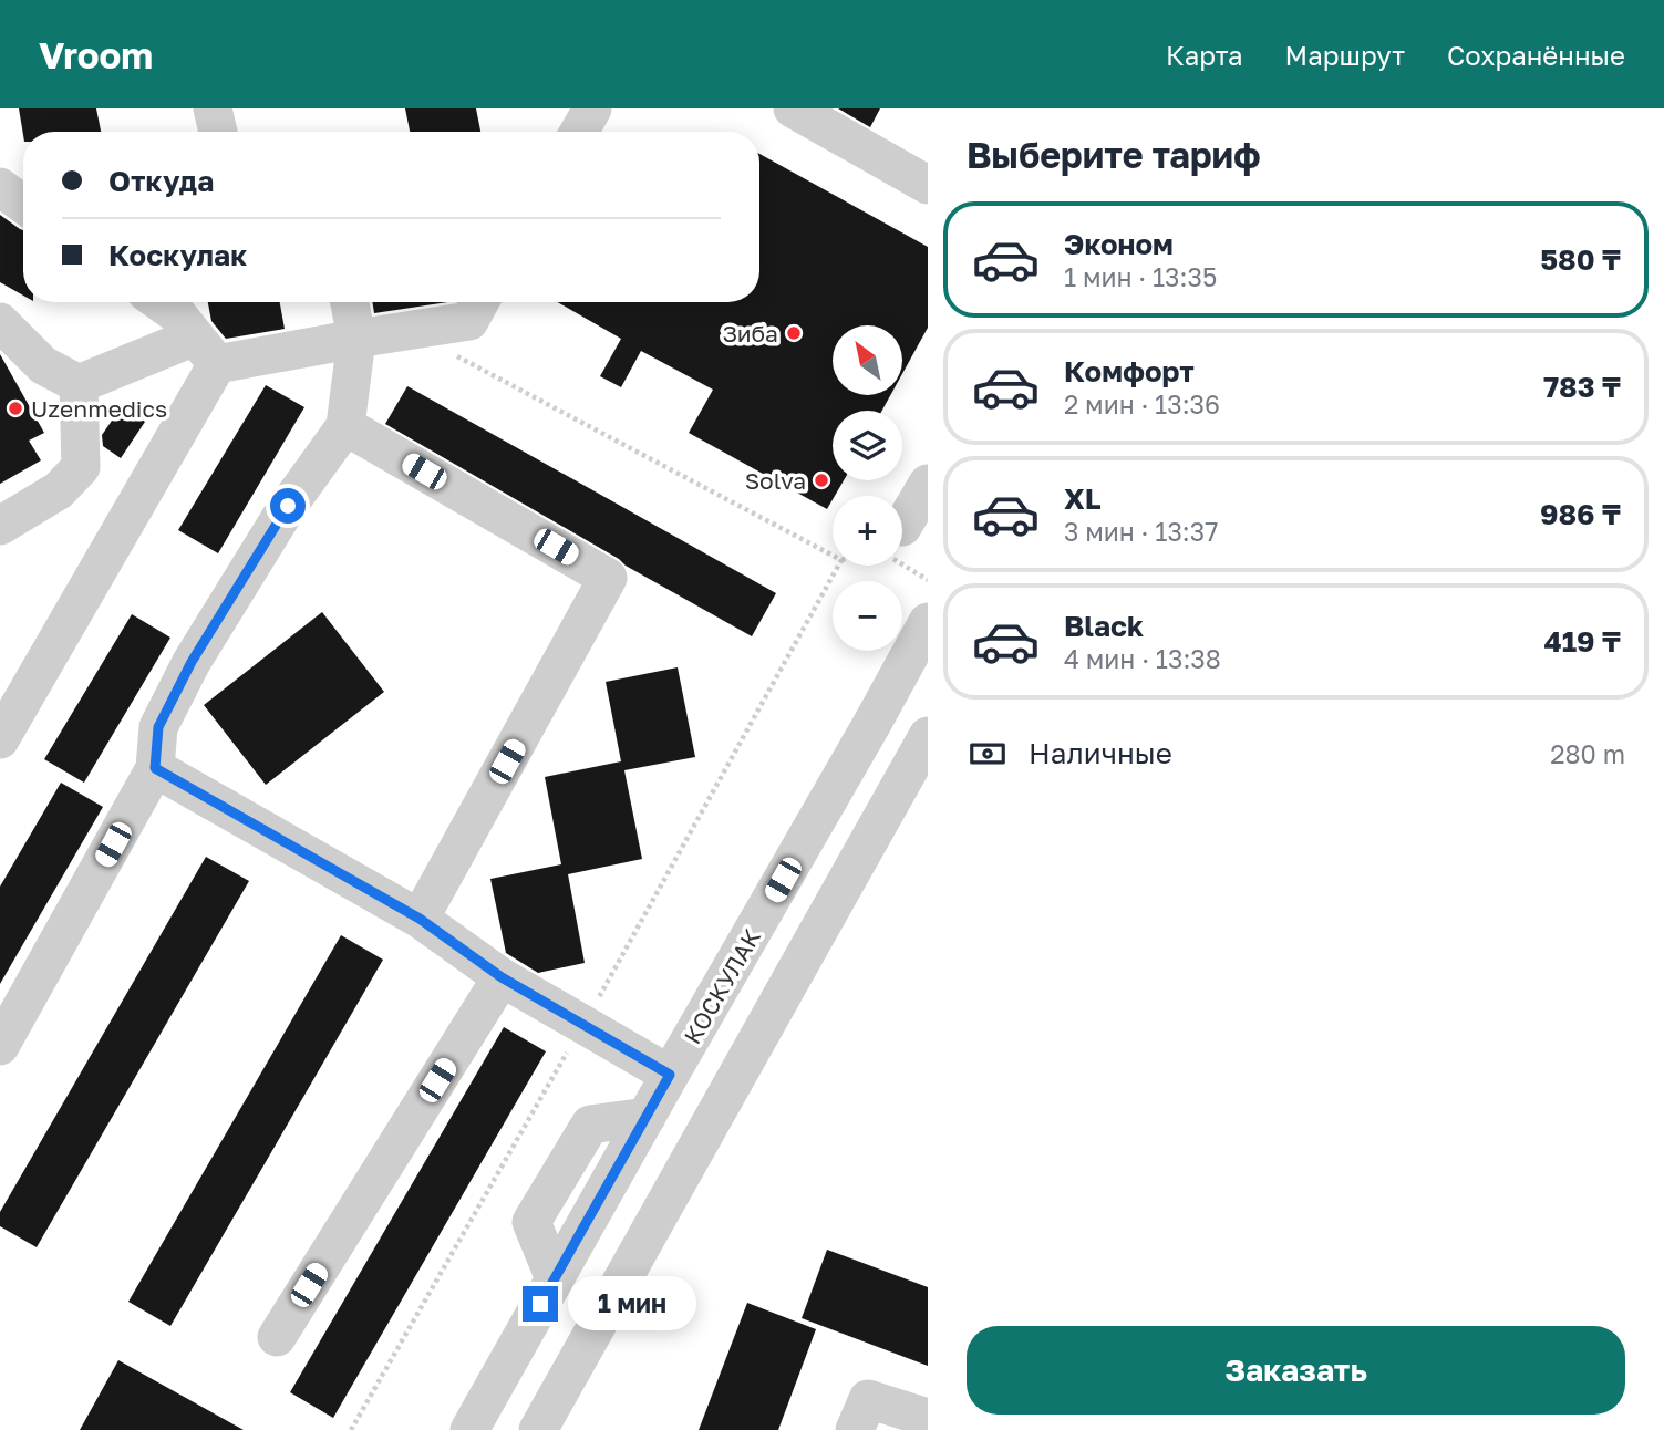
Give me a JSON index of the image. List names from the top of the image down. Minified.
{"streets":{"street":["КОСКУЛАК"]},"places":["Зиба","Uzenmedics","Solva"],"north":"top left","page":{"header":"Vroom","nav":["Карта","Маршрут","Сохранённые"],"heading":"Выберите тариф","banner":["Откуда","Коскулак"],"list":[{"name":"Эконом","note":"1 мин · 13:35","value":"580 ₸"},{"name":"Комфорт","note":"2 мин · 13:36","value":"783 ₸"},{"name":"XL","note":"3 мин · 13:37","value":"986 ₸"},{"name":"Black","note":"4 мин · 13:38","value":"419 ₸"}],"map_buttons":["+","−"],"pay":["Наличные","280 m"],"bubble":"1 мин","buttons":"Заказать"}}
